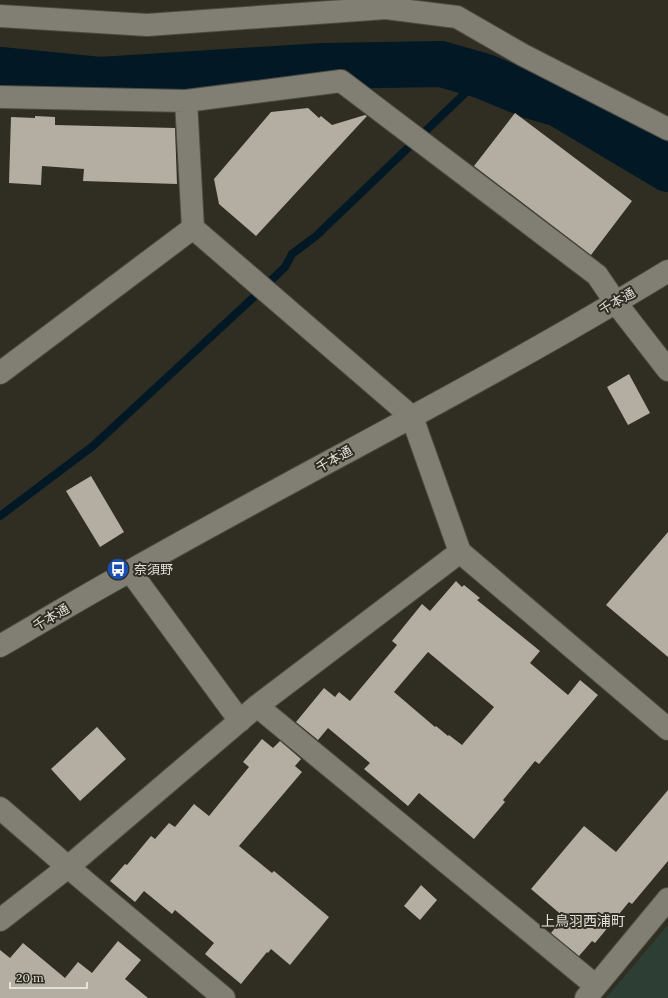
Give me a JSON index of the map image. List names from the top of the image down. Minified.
{"streets":{"street":["千本通"]},"districts":["上鳥羽西浦町"],"places":{"bus stop":["奈須野"]},"scale_bar":"20 m"}
